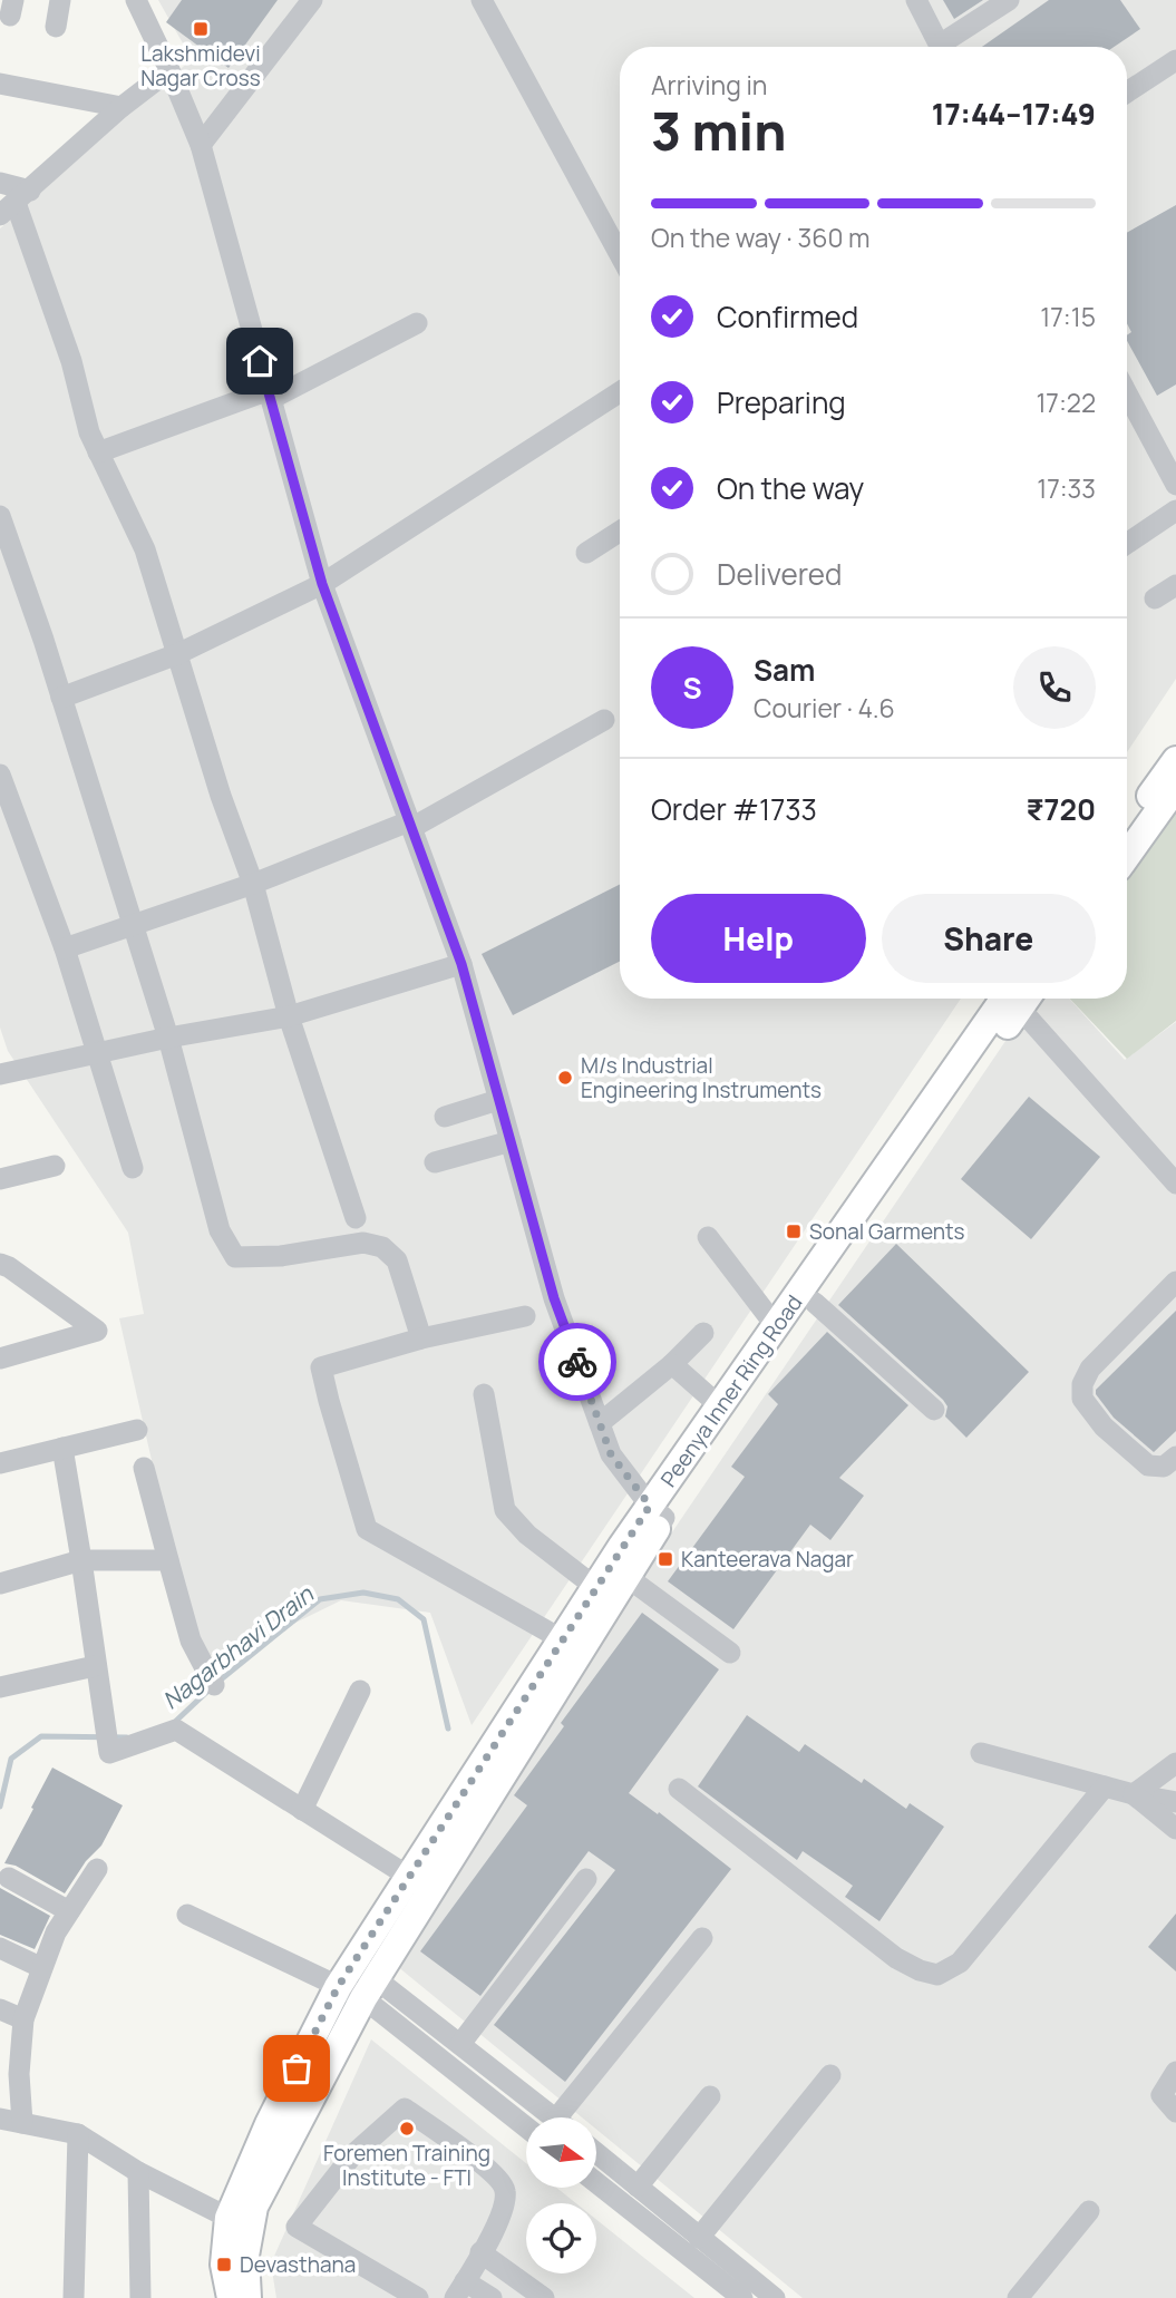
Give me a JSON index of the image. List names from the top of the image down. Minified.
{"streets":{"main road":["Peenya Inner Ring Road"]},"water":["Nagarbhavi Drain"],"places":{"transit":["Lakshmidevi Nagar Cross","Sonal Garments","Kanteerava Nagar","Devasthana"],"other":["M/s Industrial Engineering Instruments","Foremen Training Institute - FTI"]},"north":"right","page":{"heading":["3 min","Arriving in","17:44–17:49"],"panel":["Sam","Courier · 4.6","Order #1733","₹720"],"bar":"On the way · 360 m","list":[["Confirmed","17:15"],["Preparing","17:22"],["On the way","17:33"],"Delivered"],"round":"S","buttons":["Help","Share"]}}
